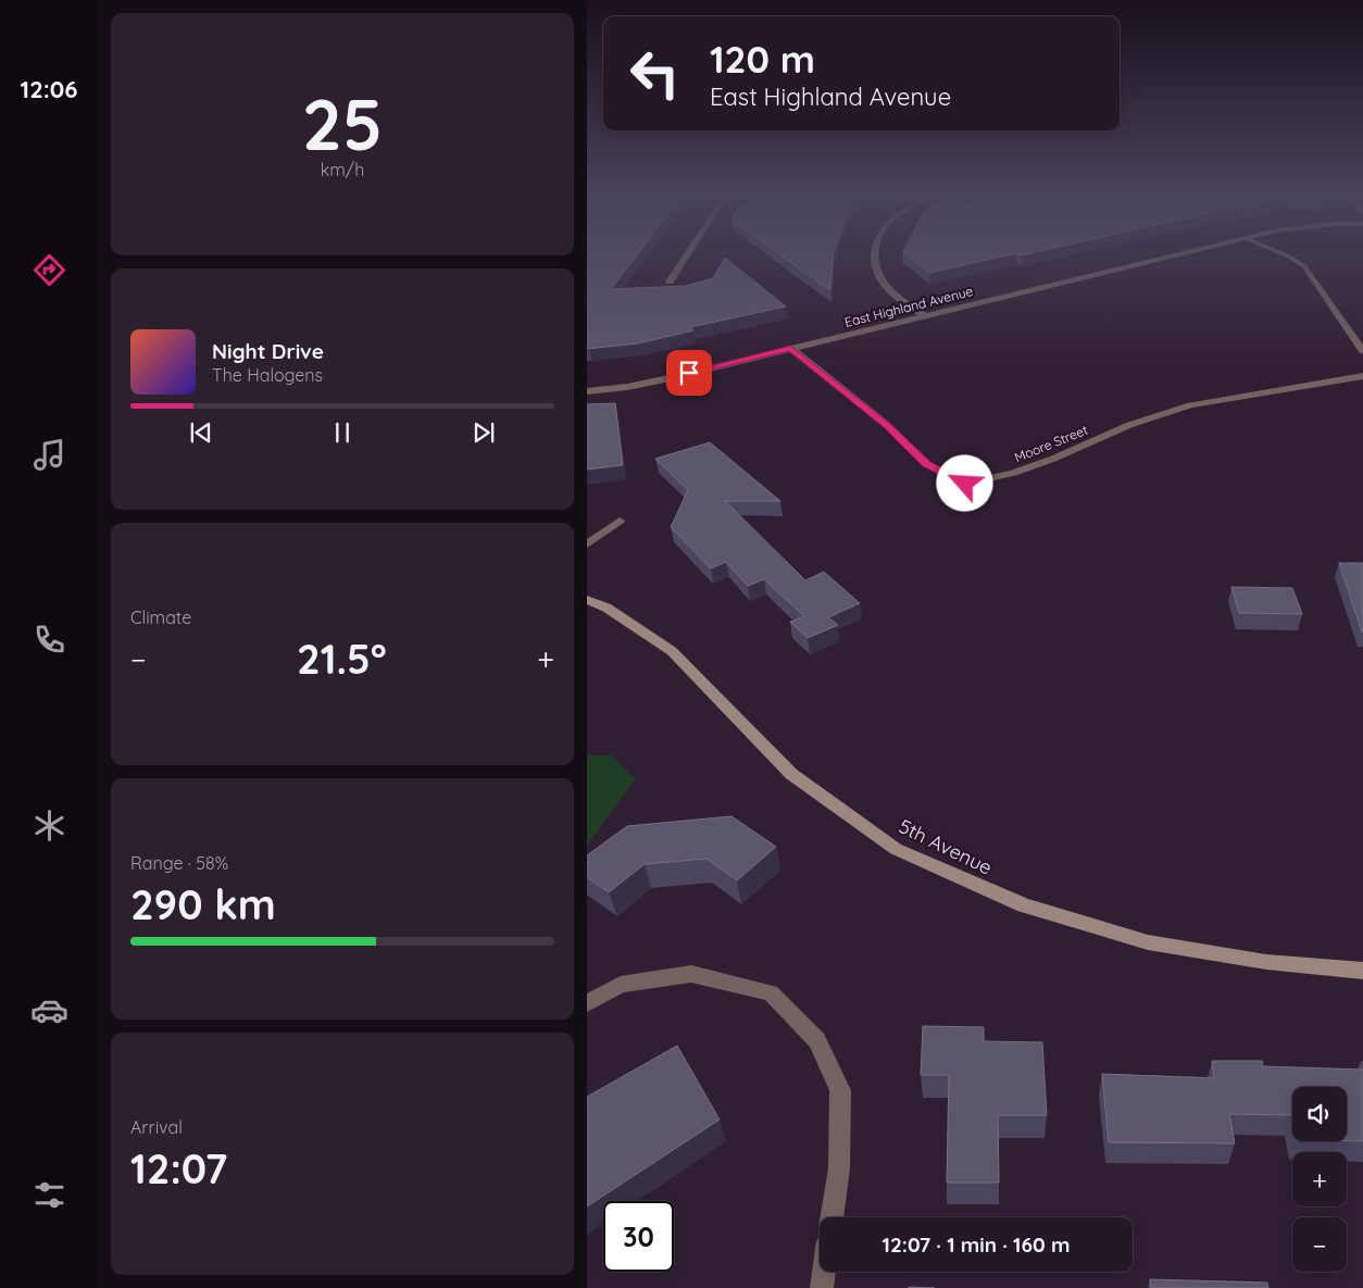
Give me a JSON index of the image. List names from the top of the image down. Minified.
{"streets":{"main road":["5th Avenue"],"street":["East Highland Avenue","Moore Street"]},"crossings":[["East Highland Avenue","Moore Street"]],"page":{"tabs":"12:06","tile":[["25","km/h"],"Climate",["Range · 58%","290 km"],["Arrival","12:07"]],"turn":["120 m","East Highland Avenue"],"song":["Night Drive","The Halogens"],"heat":["−","21.5°","+"],"map_buttons":["+","−"],"limit":"30","trip":"12:07 · 1 min · 160 m"}}
